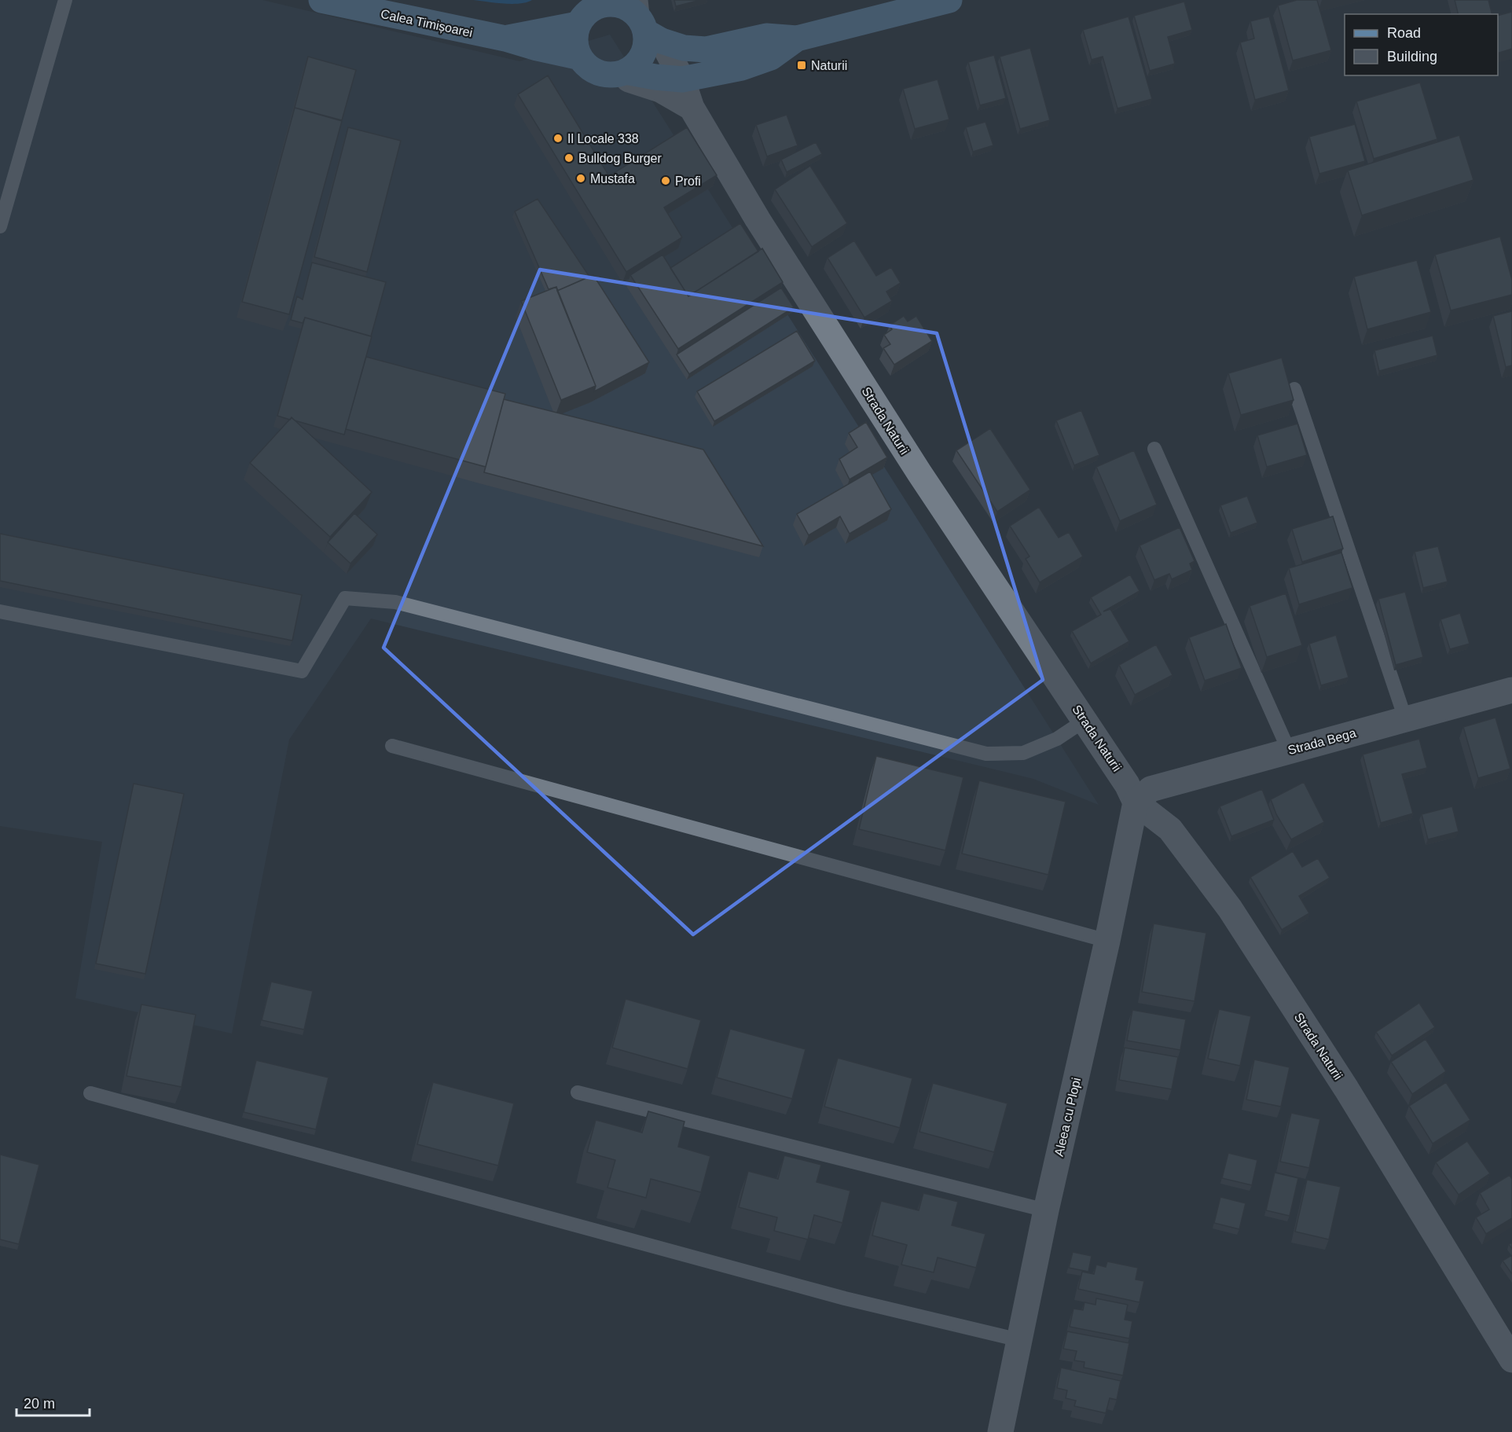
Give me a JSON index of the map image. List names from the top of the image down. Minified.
{"streets":{"main road":["Calea Timișoarei"],"street":["Strada Naturii","Strada Bega","Aleea cu Plopi"]},"crossings":[["Calea Timișoarei","Strada Naturii"],["Strada Naturii","Strada Bega"],["Strada Naturii","Aleea cu Plopi"],["Strada Bega","Aleea cu Plopi"]],"places":{"transit":["Naturii"],"other":["Il Locale 338","Bulldog Burger","Mustafa","Profi"]},"legend":["Road","Building"],"scale_bar":"20 m"}
